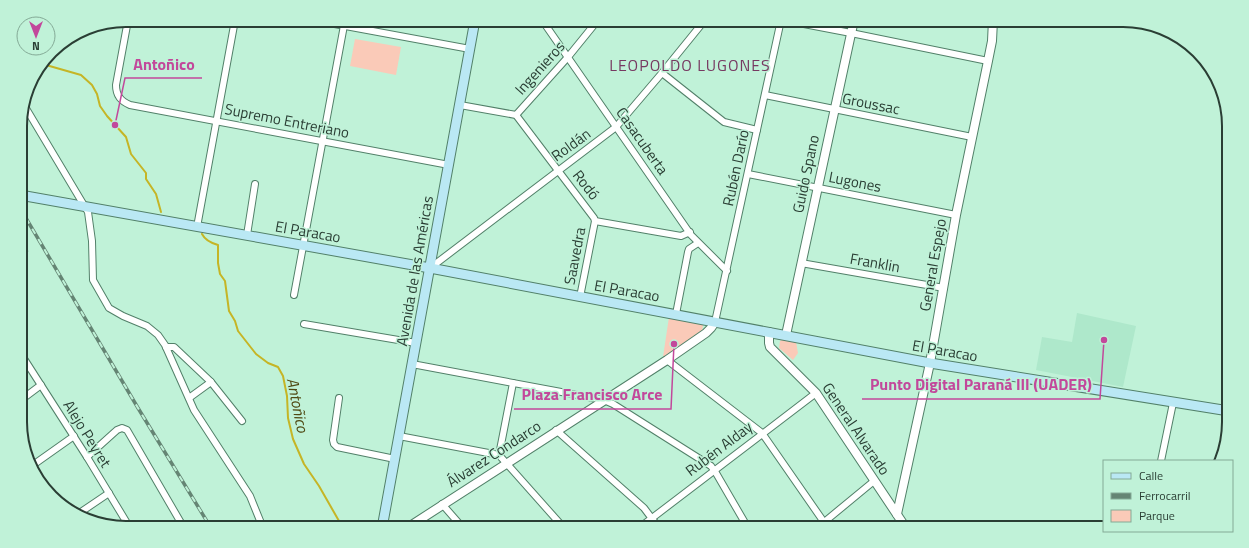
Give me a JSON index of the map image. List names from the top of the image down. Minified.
{"streets":{"main road":["El Paracao","Avenida de las Américas"],"street":["Ingenieros","Groussac","Supremo Entreriano","Casacuberta","Roldán","Rubén Darío","Guido Spano","Lugones","Rodó","Saavedra","Franklin","General Espejo","General Alvarado","Alejo Peyret","Rubén Alday","Álvarez Condarco"]},"crossings":[["Ingenieros","Casacuberta"],["Ingenieros","Rodó"],["Groussac","Rubén Darío"],["Groussac","Guido Spano"],["Groussac","General Espejo"],["Supremo Entreriano","Avenida de las Américas"],["Casacuberta","Roldán"],["Casacuberta","Rubén Darío"],["Casacuberta","Rodó"],["Roldán","Rodó"],["Roldán","El Paracao"],["Roldán","Avenida de las Américas"],["Rubén Darío","Lugones"],["Rubén Darío","El Paracao"],["Rubén Darío","Álvarez Condarco"],["Guido Spano","Lugones"],["Guido Spano","El Paracao"],["Guido Spano","Franklin"],["Lugones","General Espejo"],["Rodó","Saavedra"],["El Paracao","Saavedra"],["El Paracao","General Espejo"],["El Paracao","Avenida de las Américas"],["El Paracao","General Alvarado"],["El Paracao","Álvarez Condarco"],["Franklin","General Espejo"],["General Espejo","General Alvarado"],["General Alvarado","Rubén Alday"]],"districts":["LEOPOLDO LUGONES"],"water":["Antoñico"],"places":["Antoñico","Punto Digital Paraná III (UADER)","Plaza Francisco Arce"],"legend":["Calle","Ferrocarril","Parque"],"north":"bottom"}
